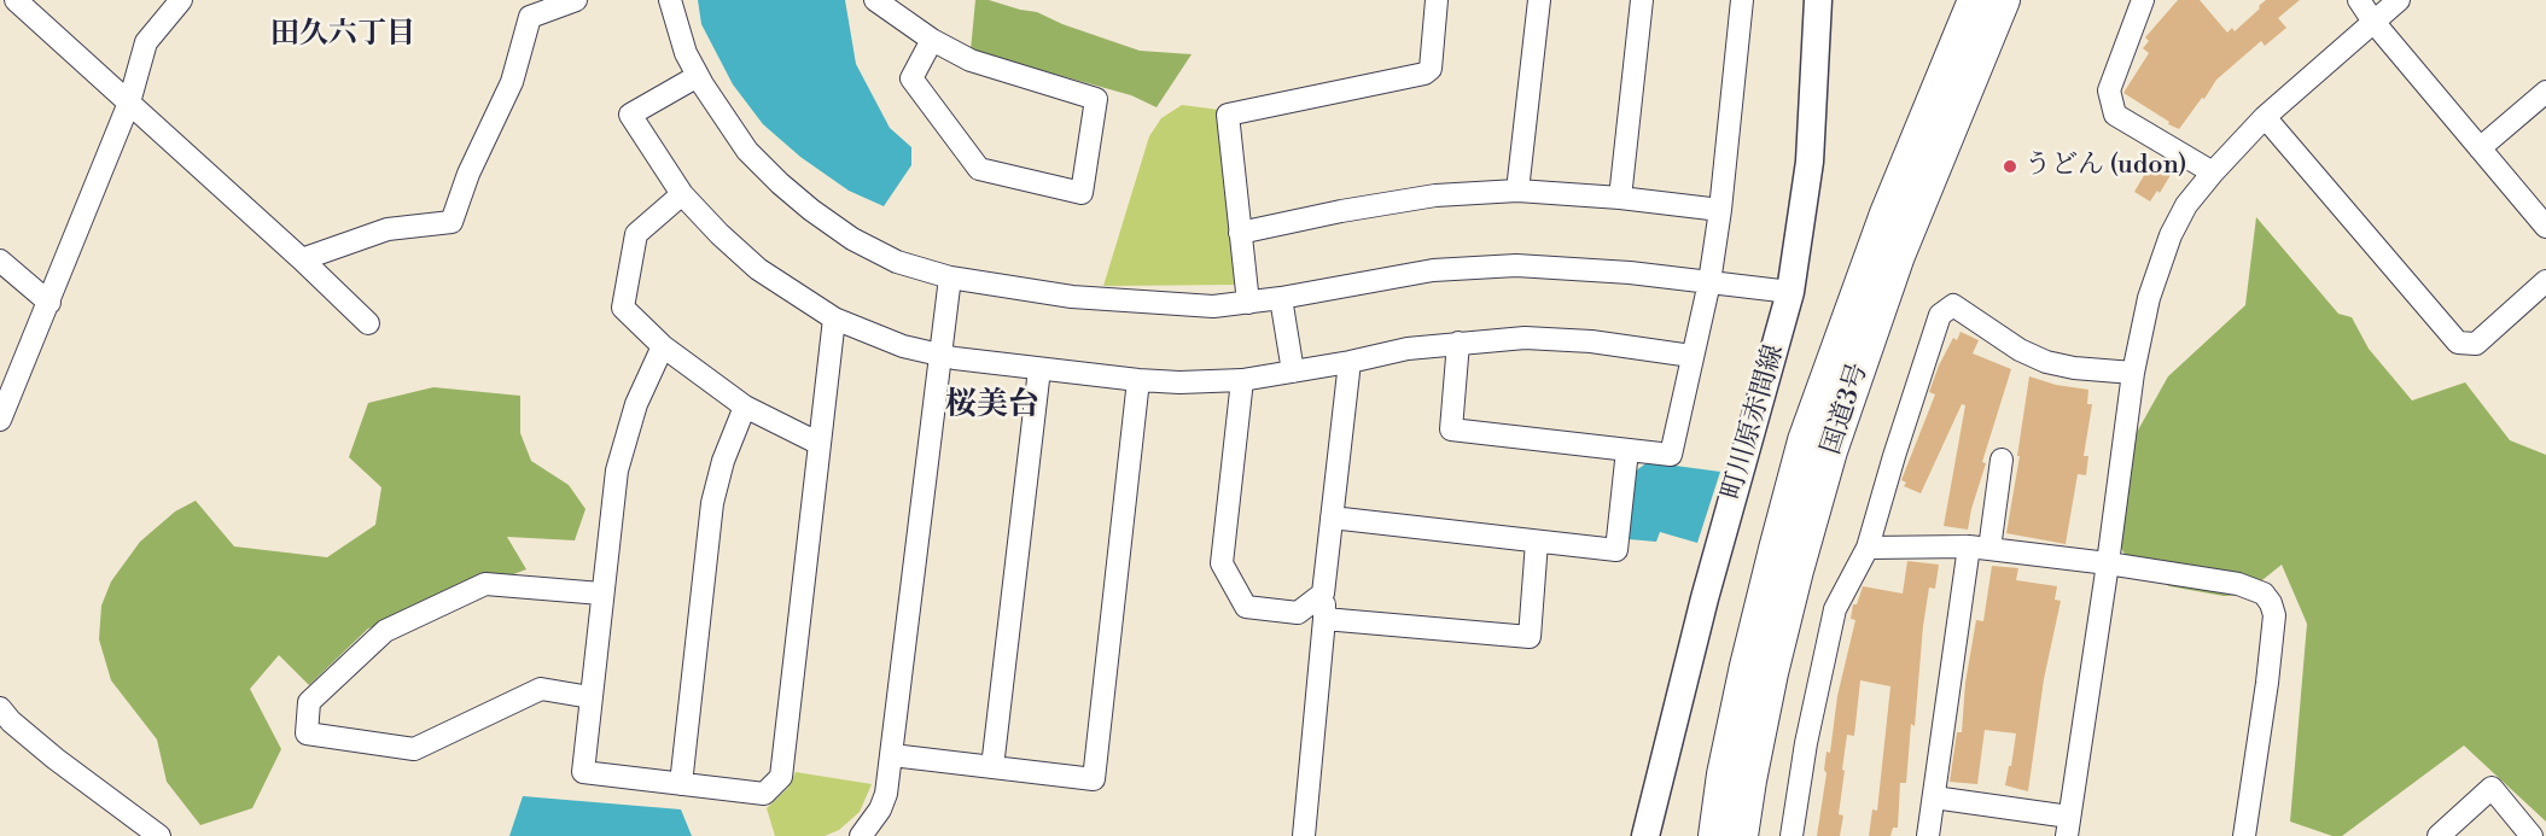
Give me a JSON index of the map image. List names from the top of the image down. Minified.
{"streets":{"highway":["国道3号"],"main road":["町川原赤間線"]},"districts":["田久六丁目","桜美台"],"places":["うどん (udon)"]}
